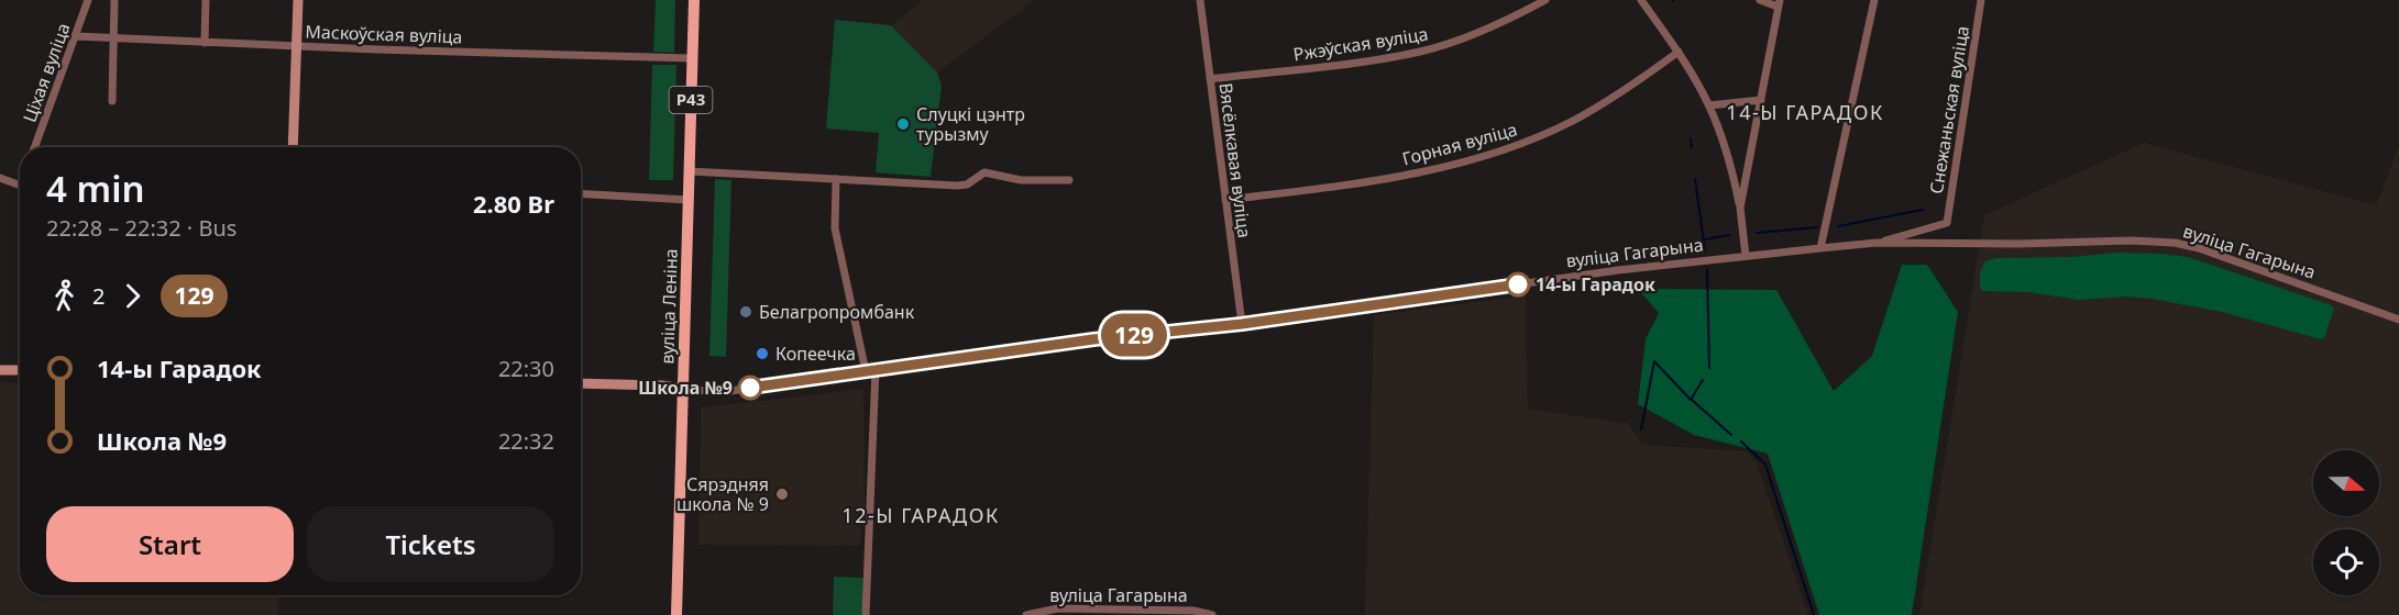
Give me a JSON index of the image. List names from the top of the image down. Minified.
{"streets":{"main road":["Р43","вуліца Леніна"],"street":["Маскоўская вуліца","Ржэўская вуліца","Ціхая вуліца","Снежаньская вуліца","Горная вуліца","Вясёлкавая вуліца","вуліца Гагарына"]},"crossings":[["Маскоўская вуліца","Ціхая вуліца"],["Маскоўская вуліца","вуліца Леніна"],["Ржэўская вуліца","Вясёлкавая вуліца"],["Снежаньская вуліца","вуліца Гагарына"],["Горная вуліца","Вясёлкавая вуліца"],["Вясёлкавая вуліца","вуліца Гагарына"],["вуліца Гагарына","вуліца Леніна"]],"districts":["14-Ы ГАРАДОК","12-Ы ГАРАДОК"],"places":["Слуцкі цэнтр турызму","14-ы Гарадок","Белагропромбанк","Копеечка","Школа №9","Сярэдняя школа № 9"],"lines":["bus line 129"],"north":"right","page":{"on_map":"129","heading":["4 min","22:28 – 22:32 · Bus","2.80 Br"],"legs":["2","129"],"list":[{"name":"14-ы Гарадок","value":"22:30"},{"name":"Школа №9","value":"22:32"}],"buttons":["Start","Tickets"]}}
